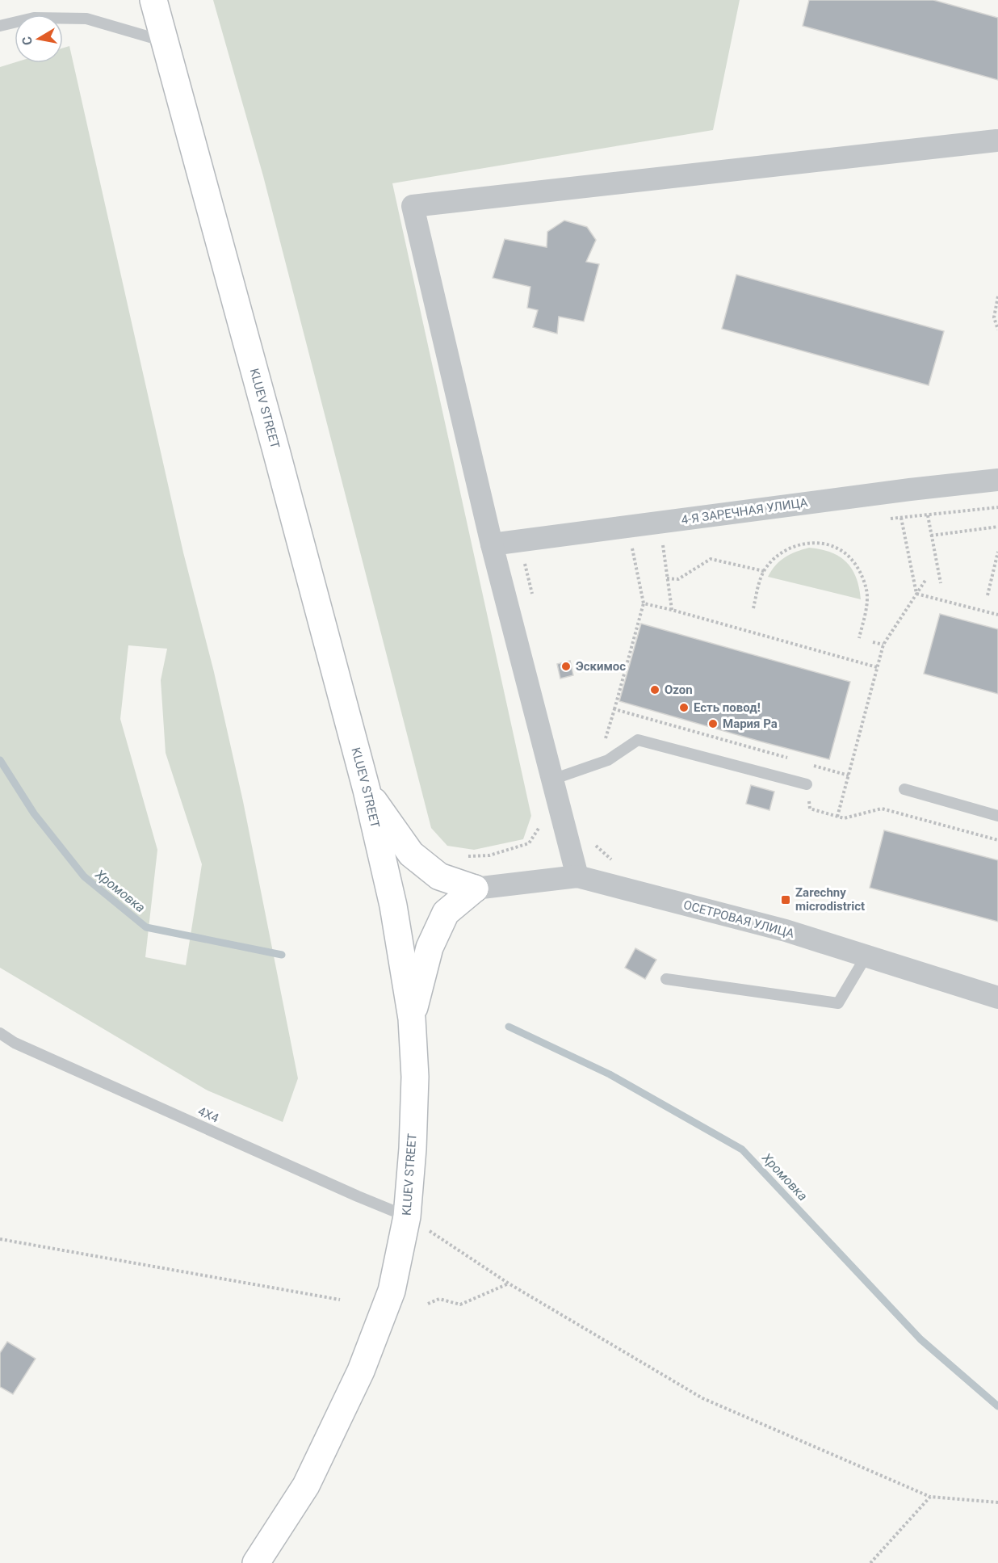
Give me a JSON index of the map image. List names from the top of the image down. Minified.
{"streets":{"main road":["KLUEV STREET"],"street":["4-Я ЗАРЕЧНАЯ УЛИЦА","ОСЕТРОВАЯ УЛИЦА"],"lane":["4X4"]},"crossings":[["KLUEV STREET","4X4"]],"water":["Хромовка"],"places":{"other":["Эскимос","Ozon","Есть повод!","Мария Ра"],"transit":["Zarechny microdistrict"]},"north":"left"}
